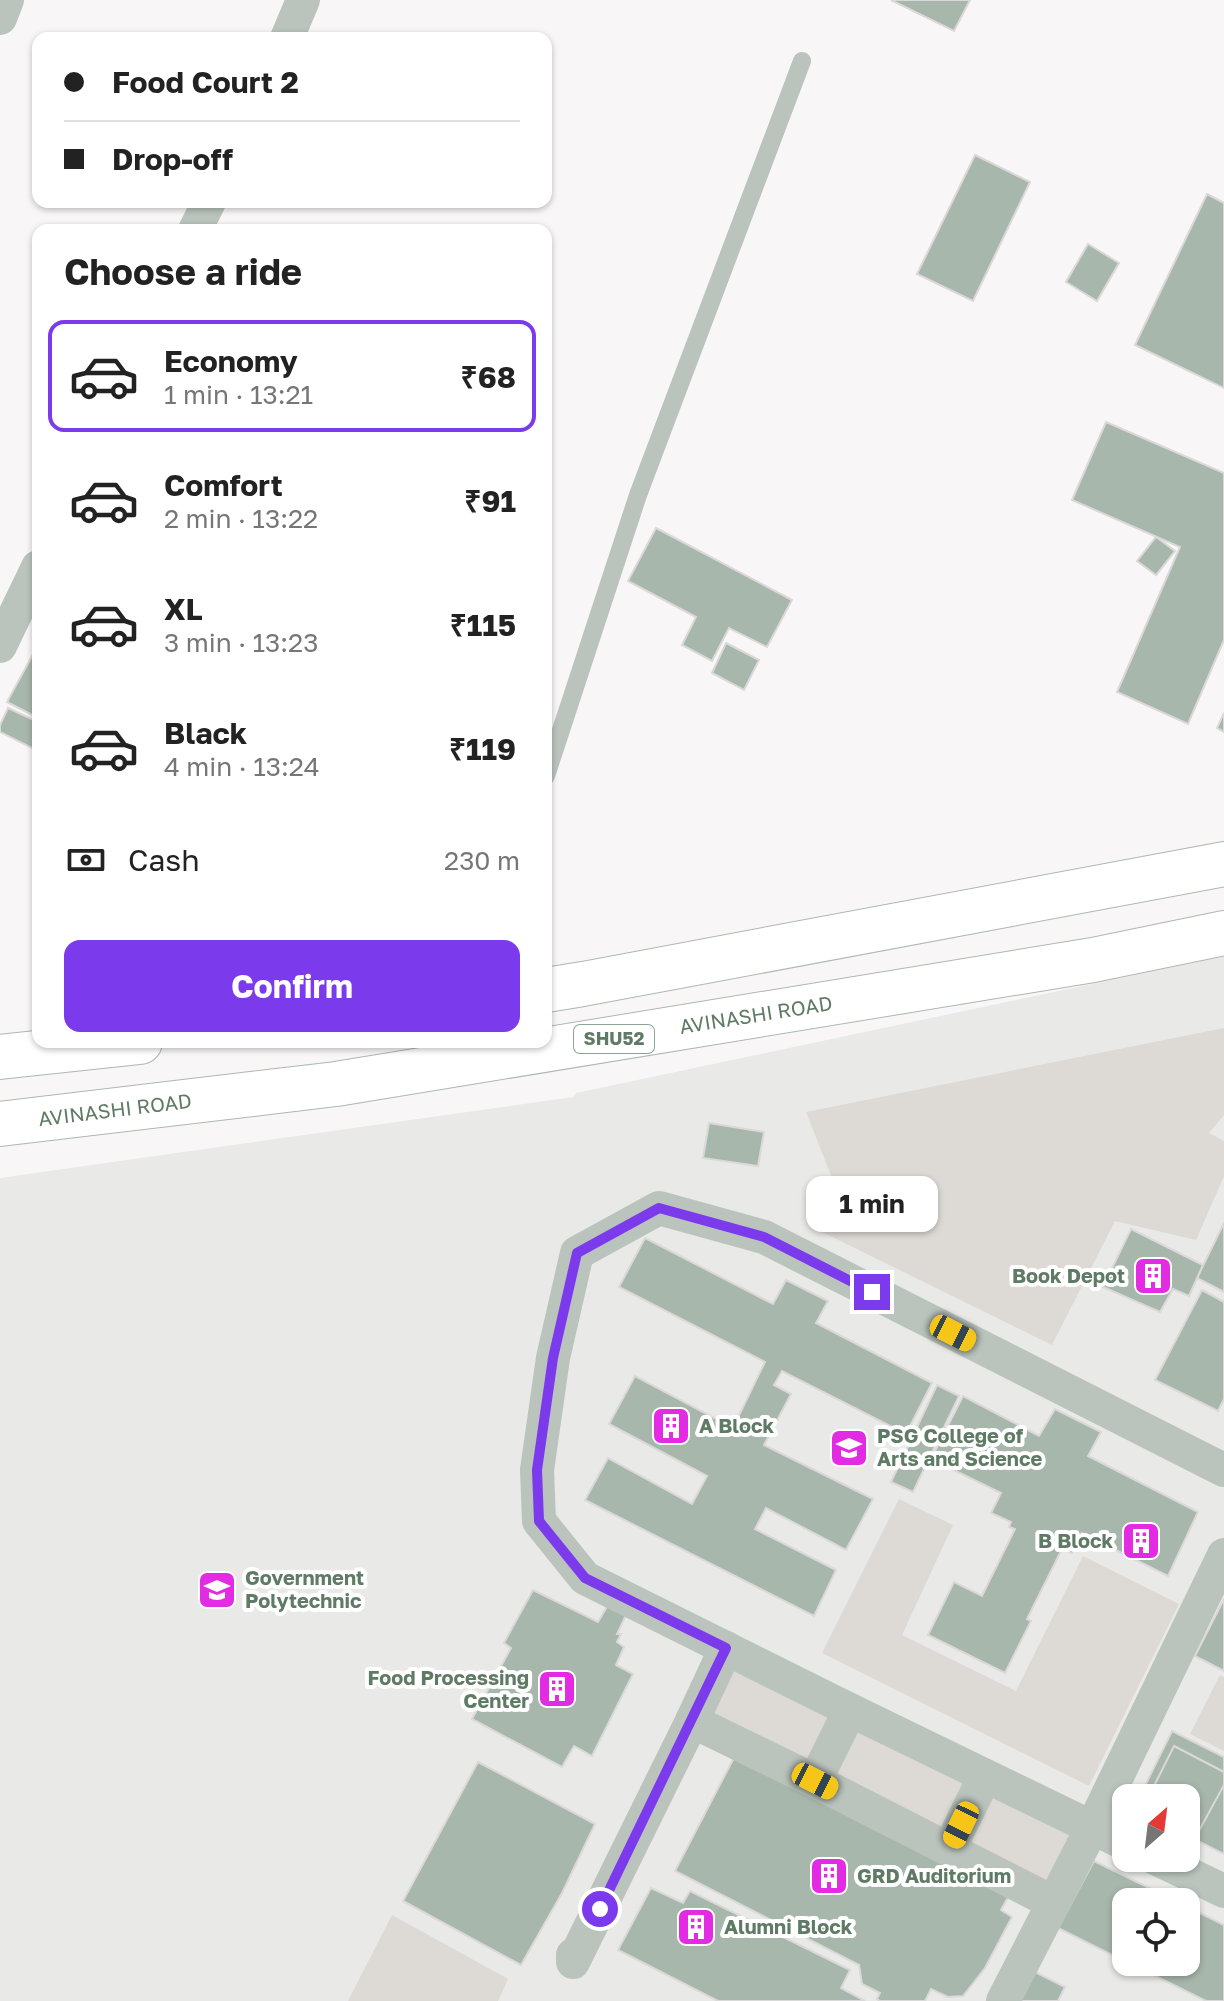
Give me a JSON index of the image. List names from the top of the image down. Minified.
{"streets":{"main road":["AVINASHI ROAD","SHU52"]},"places":{"building":["Book Depot","A Block","B Block","Food Processing Center","GRD Auditorium","Alumni Block"],"school or university":["PSG College of Arts and Science","Government Polytechnic"]},"north":"top right","page":{"banner":["Food Court 2","Drop-off"],"heading":"Choose a ride","list":[{"name":"Economy","note":"1 min · 13:21","value":"₹68"},{"name":"Comfort","note":"2 min · 13:22","value":"₹91"},{"name":"XL","note":"3 min · 13:23","value":"₹115"},{"name":"Black","note":"4 min · 13:24","value":"₹119"}],"pay":["Cash","230 m"],"buttons":"Confirm","bubble":"1 min"}}
